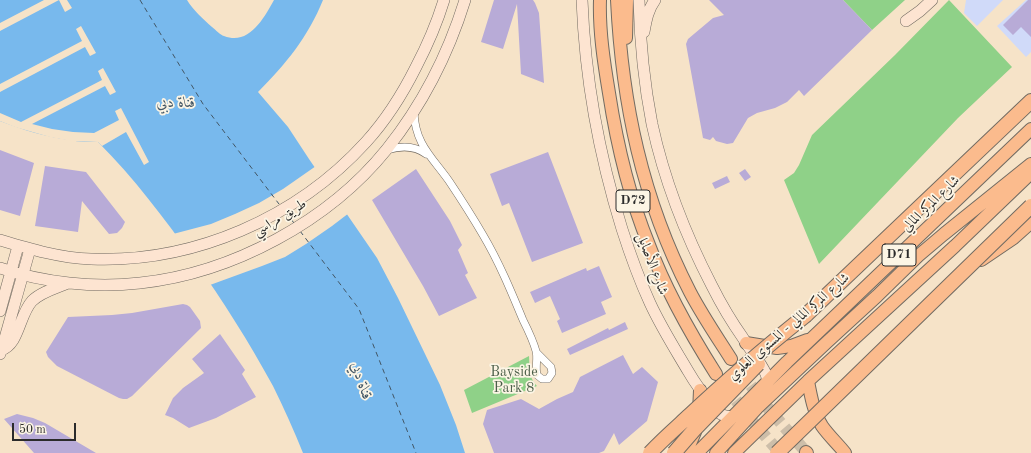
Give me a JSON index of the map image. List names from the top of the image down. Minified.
{"streets":{"highway":["D71","شارع المركز المالي - المستوى العلوي"],"main road":["D72","شارع المركز المالي","شارع الأصايل"],"street":["طريق مراسي"]},"crossings":[["شارع المركز المالي","شارع الأصايل"]],"water":["قناة دبي"],"parks":["Bayside Park 8"],"scale_bar":"50 m"}
